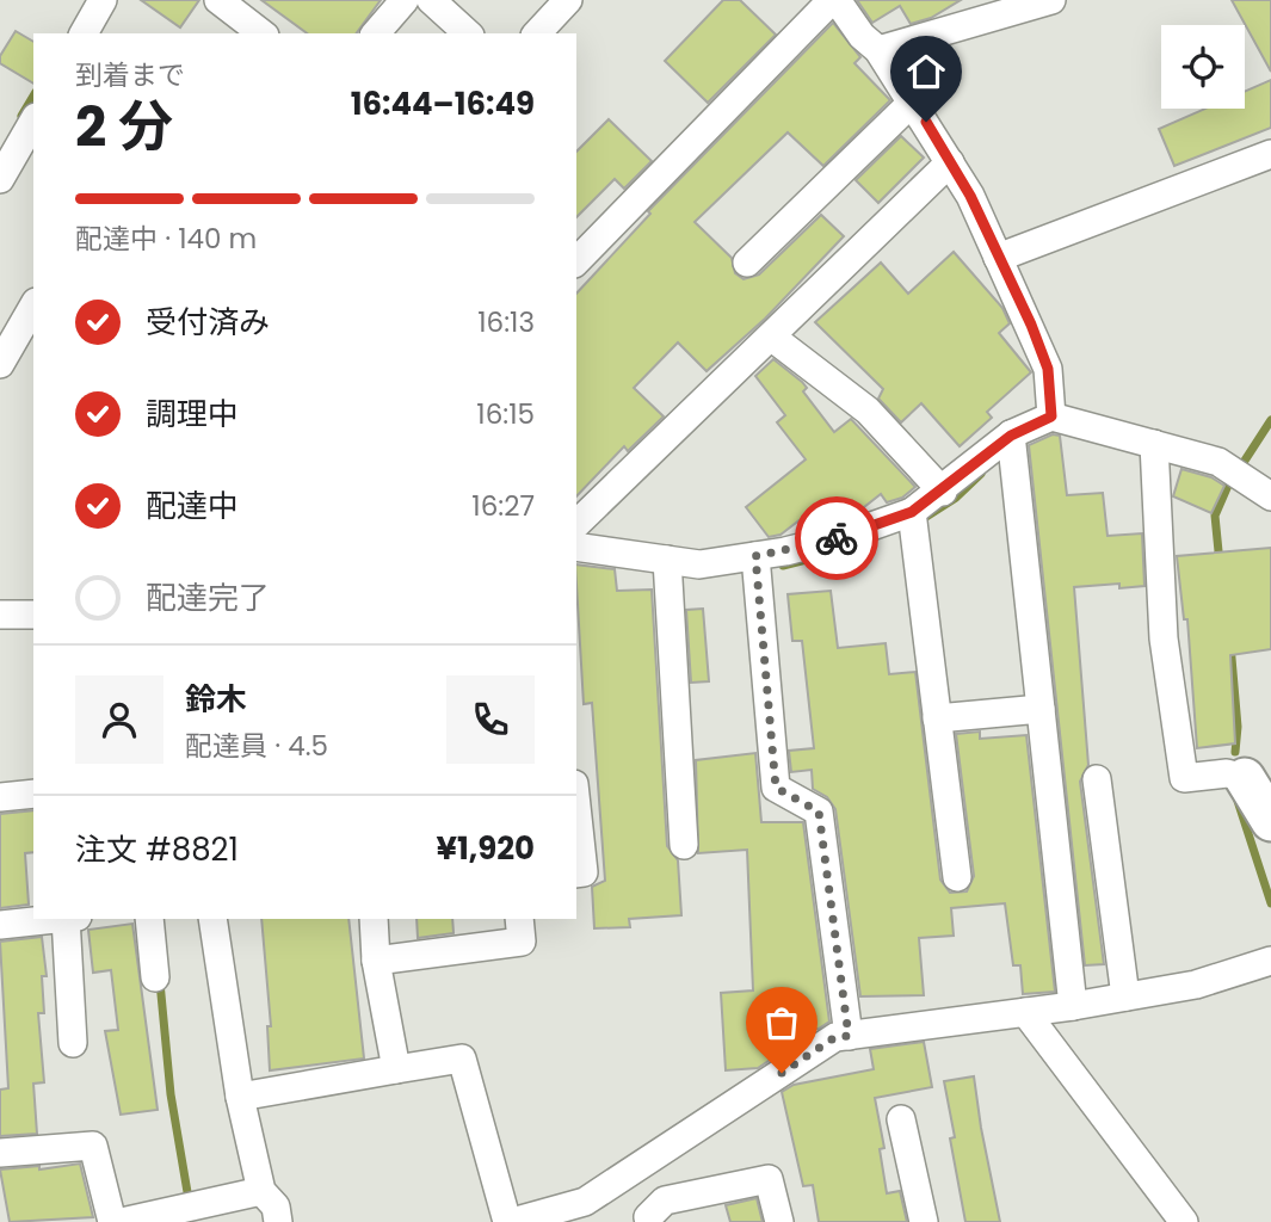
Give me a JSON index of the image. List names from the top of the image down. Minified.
{"page":{"heading":["2 分","到着まで","16:44–16:49"],"panel":["鈴木","配達員 · 4.5","注文 #8821","¥1,920"],"bar":"配達中 · 140 m","list":[["受付済み","16:13"],["調理中","16:15"],["配達中","16:27"],"配達完了"]}}
